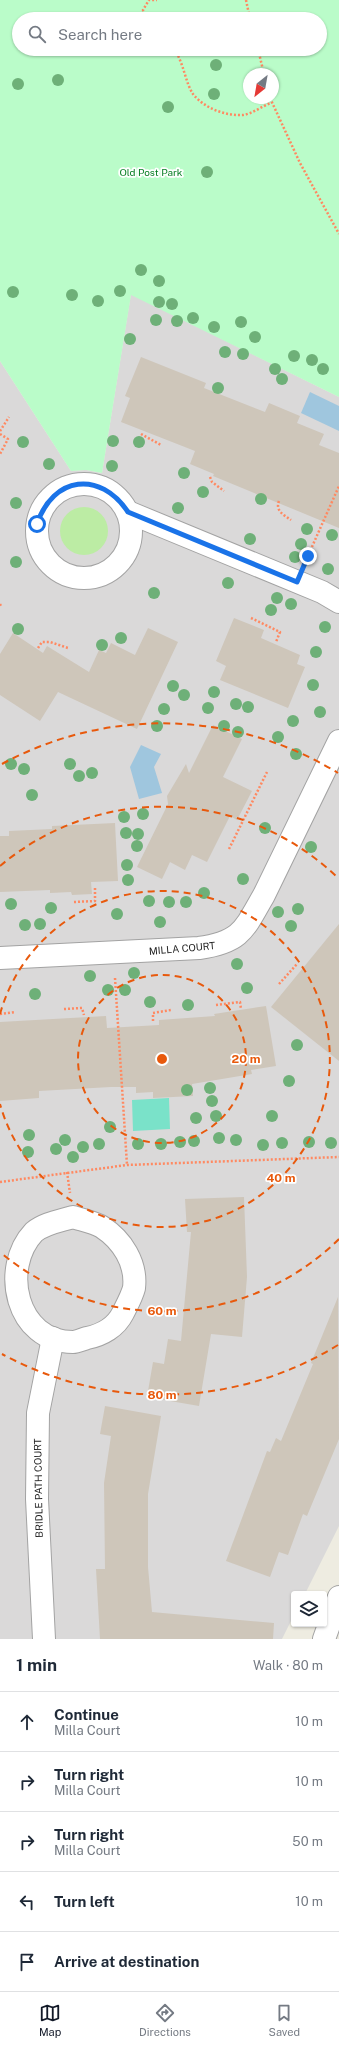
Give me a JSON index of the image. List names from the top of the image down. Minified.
{"streets":{"street":["MILLA COURT","BRIDLE PATH COURT"]},"parks":["Old Post Park"],"north":"bottom left","page":{"search":"Search here","heading":["1 min","Walk · 80 m"],"list":[["Continue","Milla Court","10 m"],["Turn right","Milla Court","10 m"],["Turn right","Milla Court","50 m"],["Turn left","10 m"],"Arrive at destination"],"nav":["Map","Directions","Saved"]},"rings":["20 m","40 m","60 m","80 m"]}
